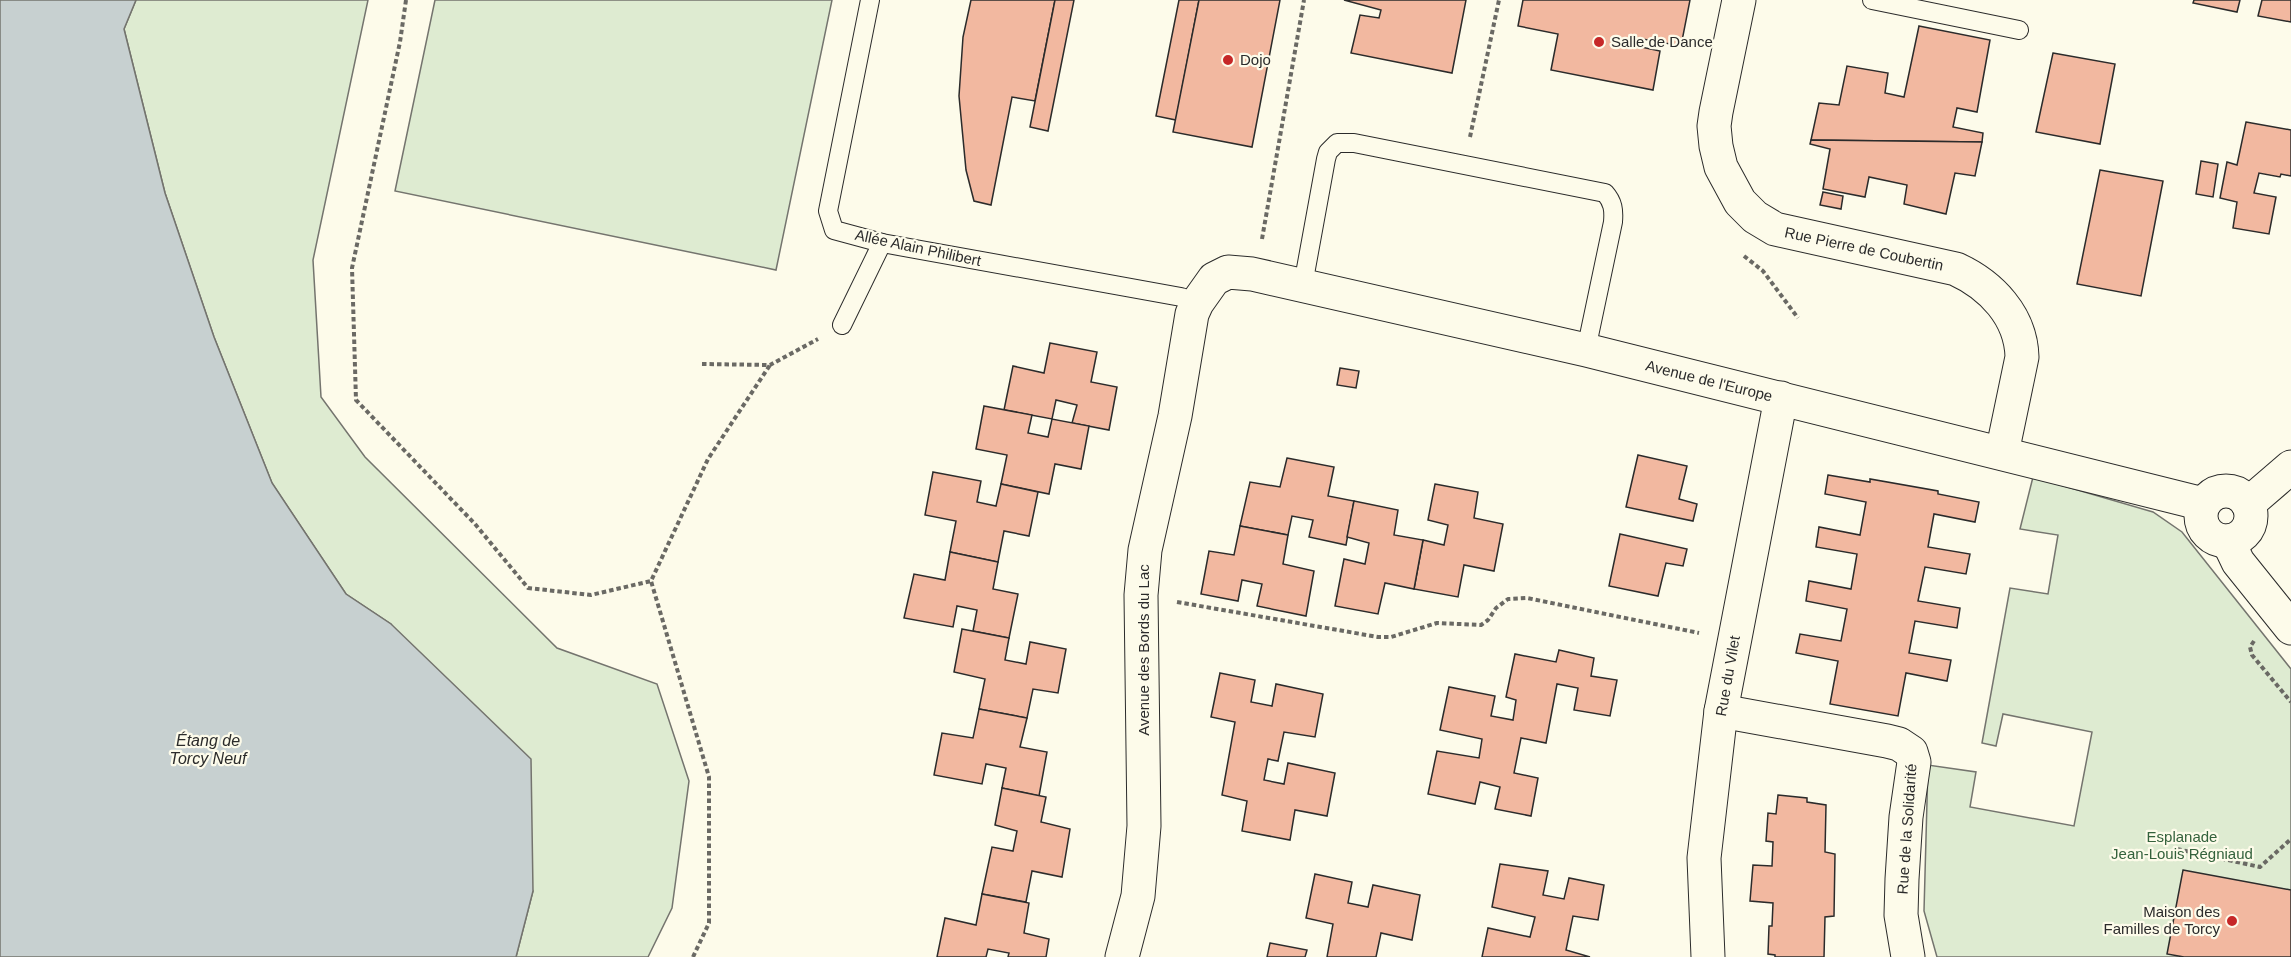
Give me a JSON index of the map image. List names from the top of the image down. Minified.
{"streets":{"street":["Rue Pierre de Coubertin","Avenue de l'Europe","Avenue des Bords du Lac","Rue du Vilet","Rue de la Solidarité"],"lane":["Allée Alain Philibert"]},"crossings":[["Allée Alain Philibert","Avenue de l'Europe"],["Allée Alain Philibert","Avenue des Bords du Lac"],["Rue Pierre de Coubertin","Avenue de l'Europe"],["Avenue de l'Europe","Avenue des Bords du Lac"],["Avenue de l'Europe","Rue du Vilet"],["Rue du Vilet","Rue de la Solidarité"]],"water":["Étang de Torcy Neuf"],"parks":["Esplanade Jean-Louis Régniaud"],"places":["Salle de Dance","Dojo","Maison des Familles de Torcy"]}
